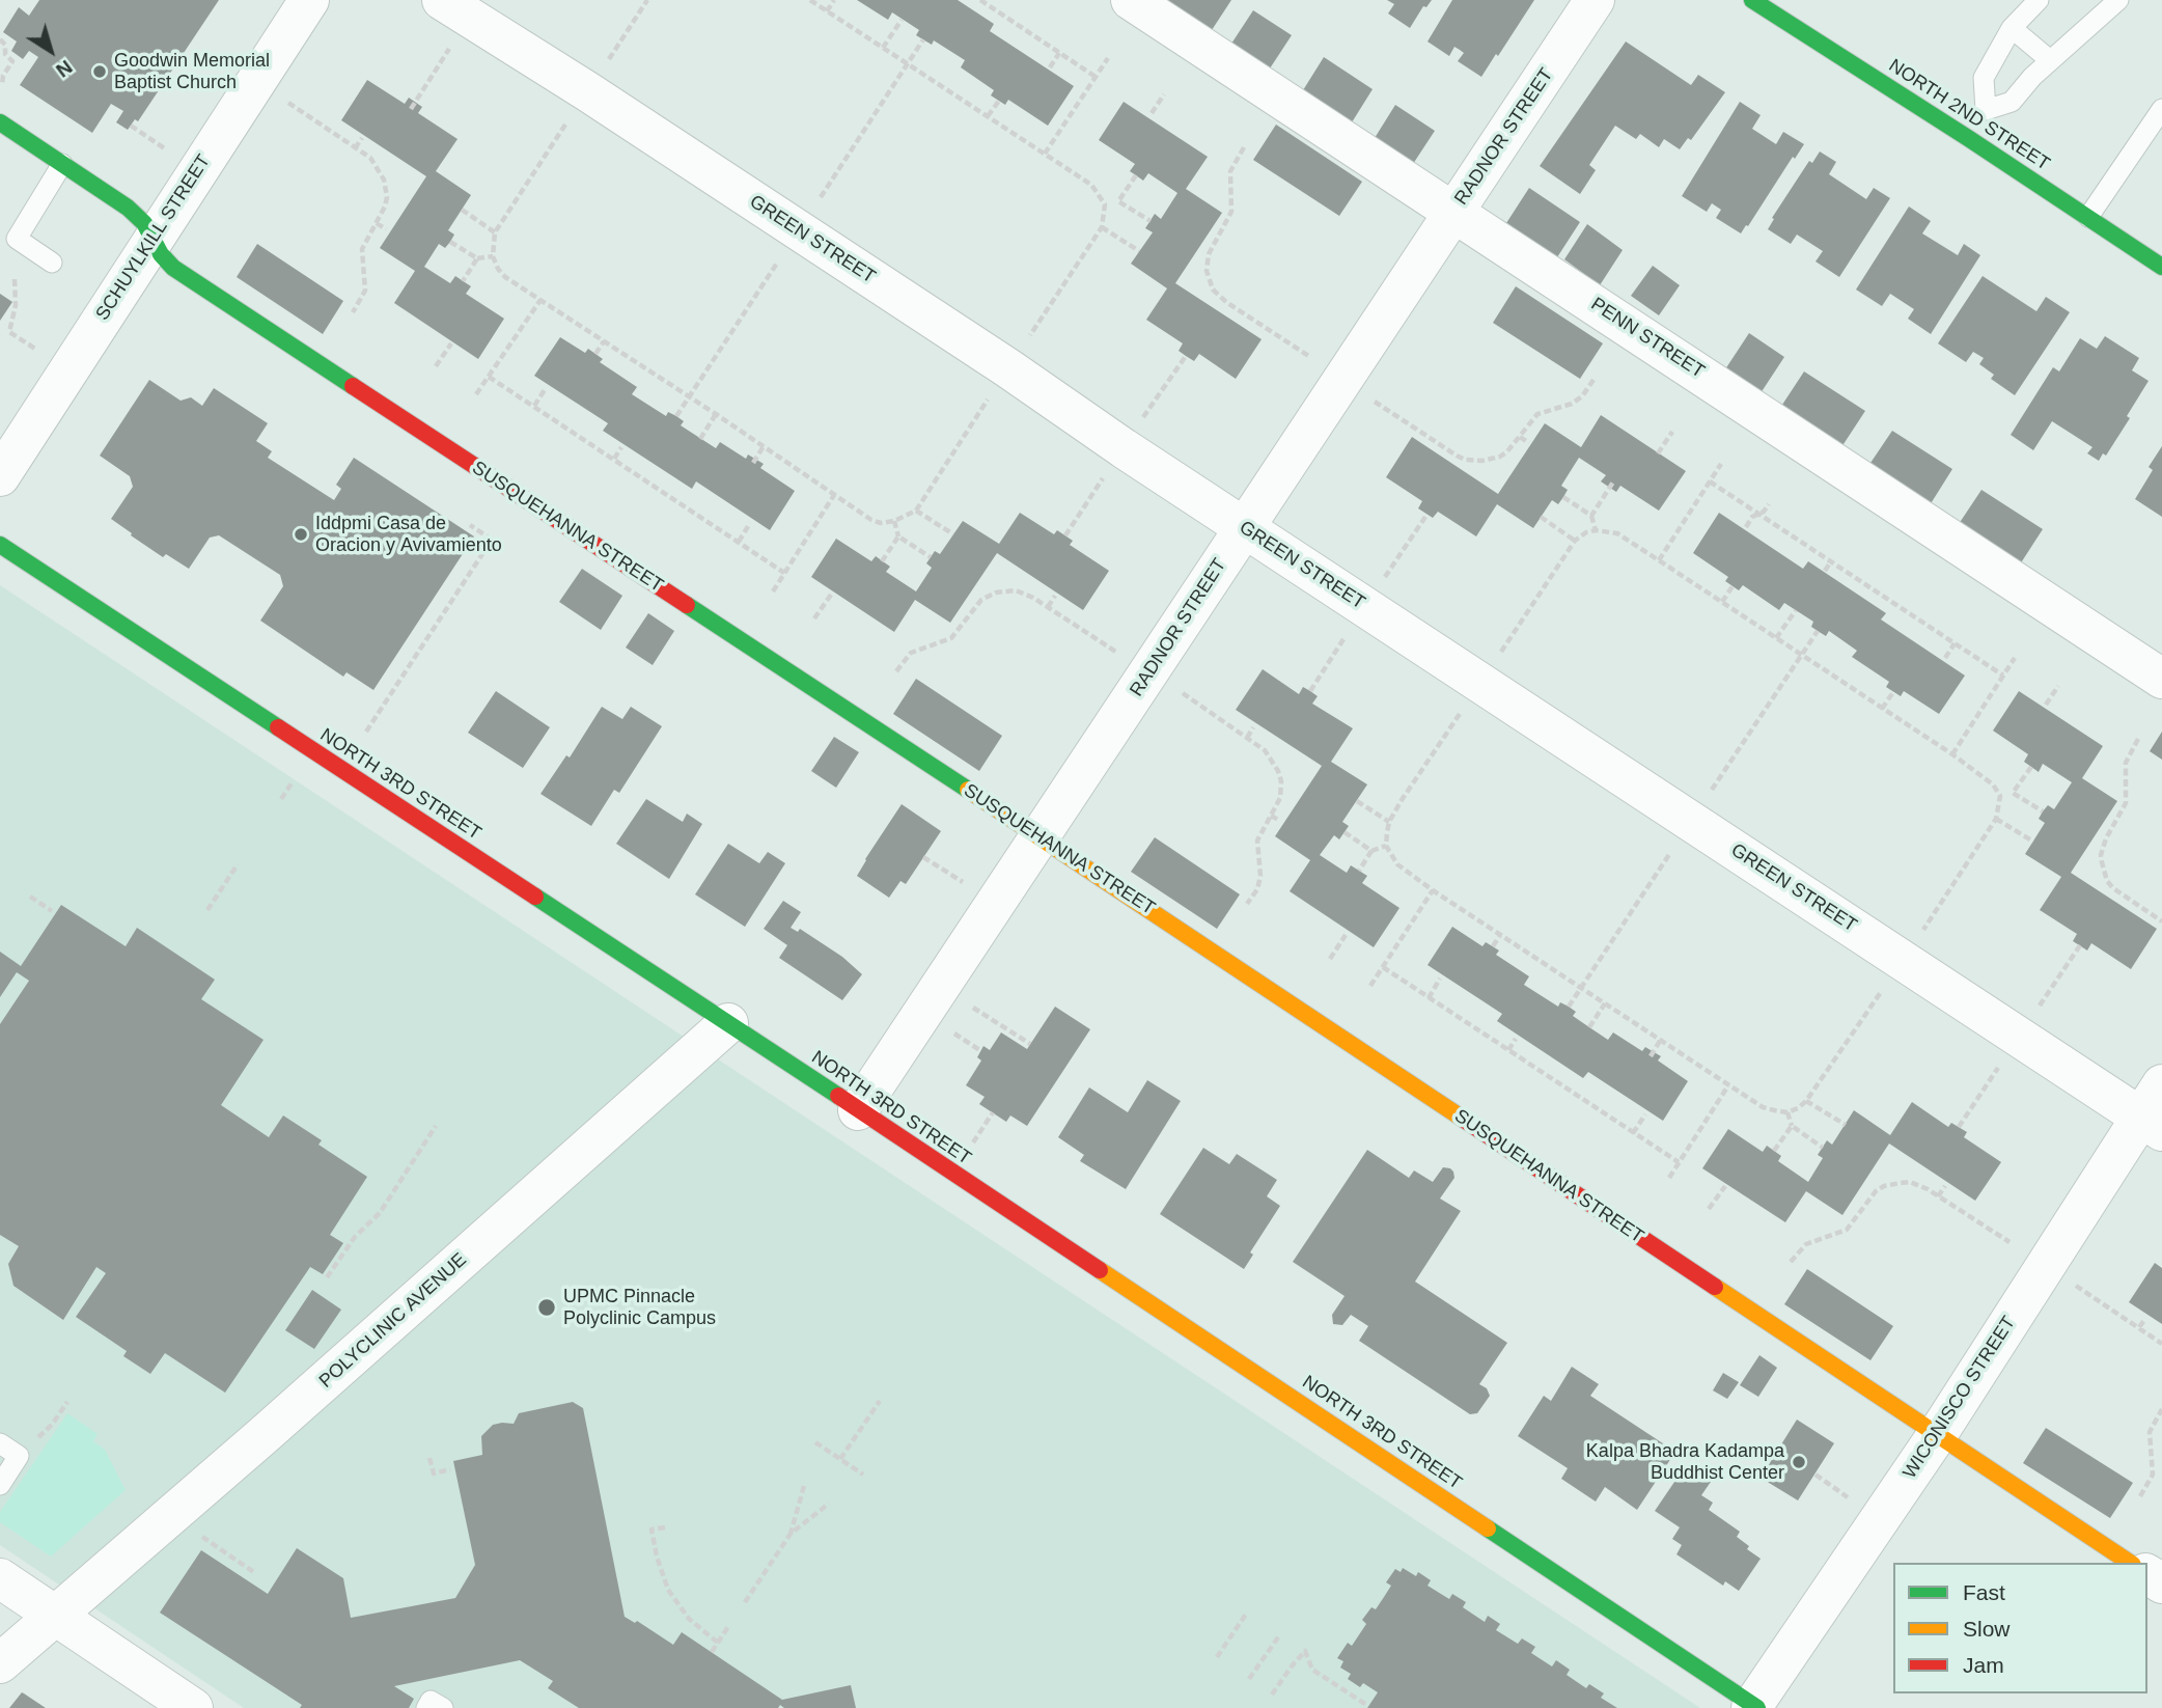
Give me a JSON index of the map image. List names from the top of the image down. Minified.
{"streets":{"street":["NORTH 2ND STREET","RADNOR STREET","SCHUYLKILL STREET","GREEN STREET","PENN STREET","SUSQUEHANNA STREET","NORTH 3RD STREET","POLYCLINIC AVENUE","WICONISCO STREET"]},"crossings":[["RADNOR STREET","GREEN STREET"],["RADNOR STREET","PENN STREET"],["RADNOR STREET","SUSQUEHANNA STREET"],["RADNOR STREET","NORTH 3RD STREET"],["SCHUYLKILL STREET","SUSQUEHANNA STREET"],["GREEN STREET","WICONISCO STREET"],["SUSQUEHANNA STREET","WICONISCO STREET"],["NORTH 3RD STREET","POLYCLINIC AVENUE"],["NORTH 3RD STREET","WICONISCO STREET"]],"places":["Goodwin Memorial Baptist Church","Iddpmi Casa de Oracion y Avivamiento","UPMC Pinnacle Polyclinic Campus","Kalpa Bhadra Kadampa Buddhist Center"],"legend":["Fast","Slow","Jam"],"north":"bottom right"}
